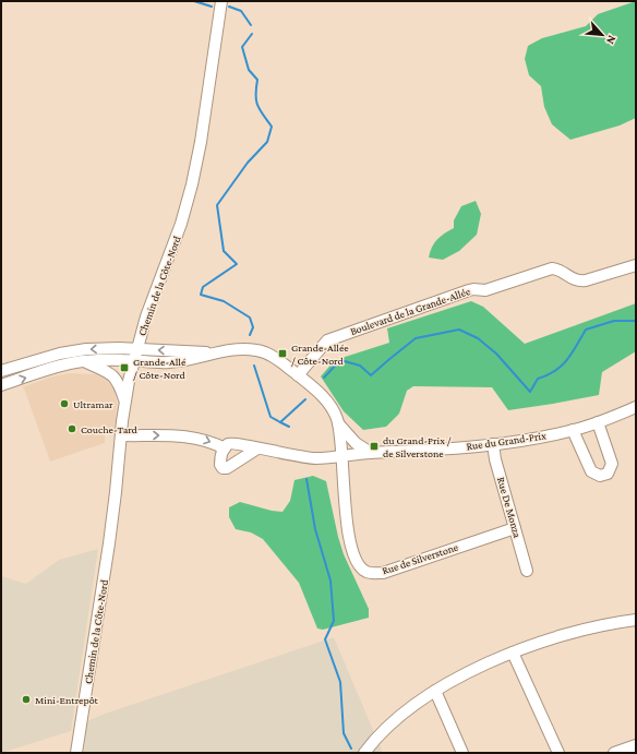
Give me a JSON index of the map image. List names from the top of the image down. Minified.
{"streets":{"street":["Chemin de la Côte-Nord","Boulevard de la Grande-Allée","Rue du Grand-Prix","Rue De Monza","Rue de Silverstone"]},"crossings":[["Rue du Grand-Prix","Rue De Monza"],["Rue du Grand-Prix","Rue de Silverstone"],["Rue De Monza","Rue de Silverstone"]],"places":{"transit":["Grande-Allée / Côte-Nord","Grande-Allé / Côte-Nord","du Grand-Prix / de Silverstone"],"other":["Ultramar","Couche-Tard","Mini-Entrepôt"]},"north":"bottom right"}
